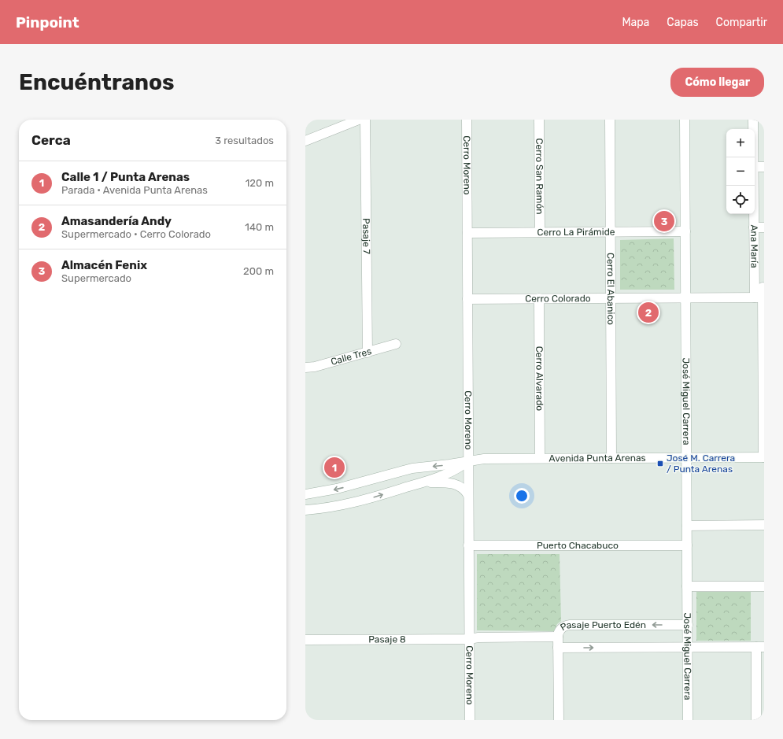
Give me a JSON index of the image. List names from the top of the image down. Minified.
{"streets":{"street":["Cerro Moreno","Cerro San Ramón","Cerro La Pirámide","Pasaje 7","Ana María","Cerro El Abanico","Cerro Colorado","Calle Tres","Cerro Alvarado","José Miguel Carrera","Avenida Punta Arenas","Puerto Chacabuco","Pasaje Puerto Edén","Pasaje 8"]},"crossings":[["Cerro Moreno","Cerro La Pirámide"],["Cerro Moreno","Cerro Colorado"],["Cerro Moreno","Avenida Punta Arenas"],["Cerro Moreno","Puerto Chacabuco"],["Cerro Moreno","Pasaje Puerto Edén"],["Cerro Moreno","Pasaje 8"],["Cerro San Ramón","Cerro La Pirámide"],["Cerro La Pirámide","Cerro El Abanico"],["Cerro La Pirámide","José Miguel Carrera"],["Pasaje 7","Calle Tres"],["Ana María","Cerro Colorado"],["Ana María","Avenida Punta Arenas"],["Cerro El Abanico","Cerro Colorado"],["Cerro El Abanico","Avenida Punta Arenas"],["Cerro Colorado","Cerro Alvarado"],["Cerro Colorado","José Miguel Carrera"],["Cerro Alvarado","Avenida Punta Arenas"],["José Miguel Carrera","Avenida Punta Arenas"],["José Miguel Carrera","Puerto Chacabuco"],["José Miguel Carrera","Pasaje Puerto Edén"],["Pasaje Puerto Edén","Pasaje 8"]],"places":{"transit":["José M. Carrera / Punta Arenas"]},"page":{"header":"Pinpoint","nav":["Mapa","Capas","Compartir"],"buttons":"Cómo llegar","title":"Encuéntranos","heading":["Cerca","3 resultados"],"map_buttons":["+","−"],"list":[{"mark":"1","name":"Calle 1 / Punta Arenas","note":"Parada · Avenida Punta Arenas","value":"120 m"},{"mark":"2","name":"Amasandería Andy","note":"Supermercado · Cerro Colorado","value":"140 m"},{"mark":"3","name":"Almacén Fenix","note":"Supermercado","value":"200 m"}],"pins":["3","2","1"]}}
